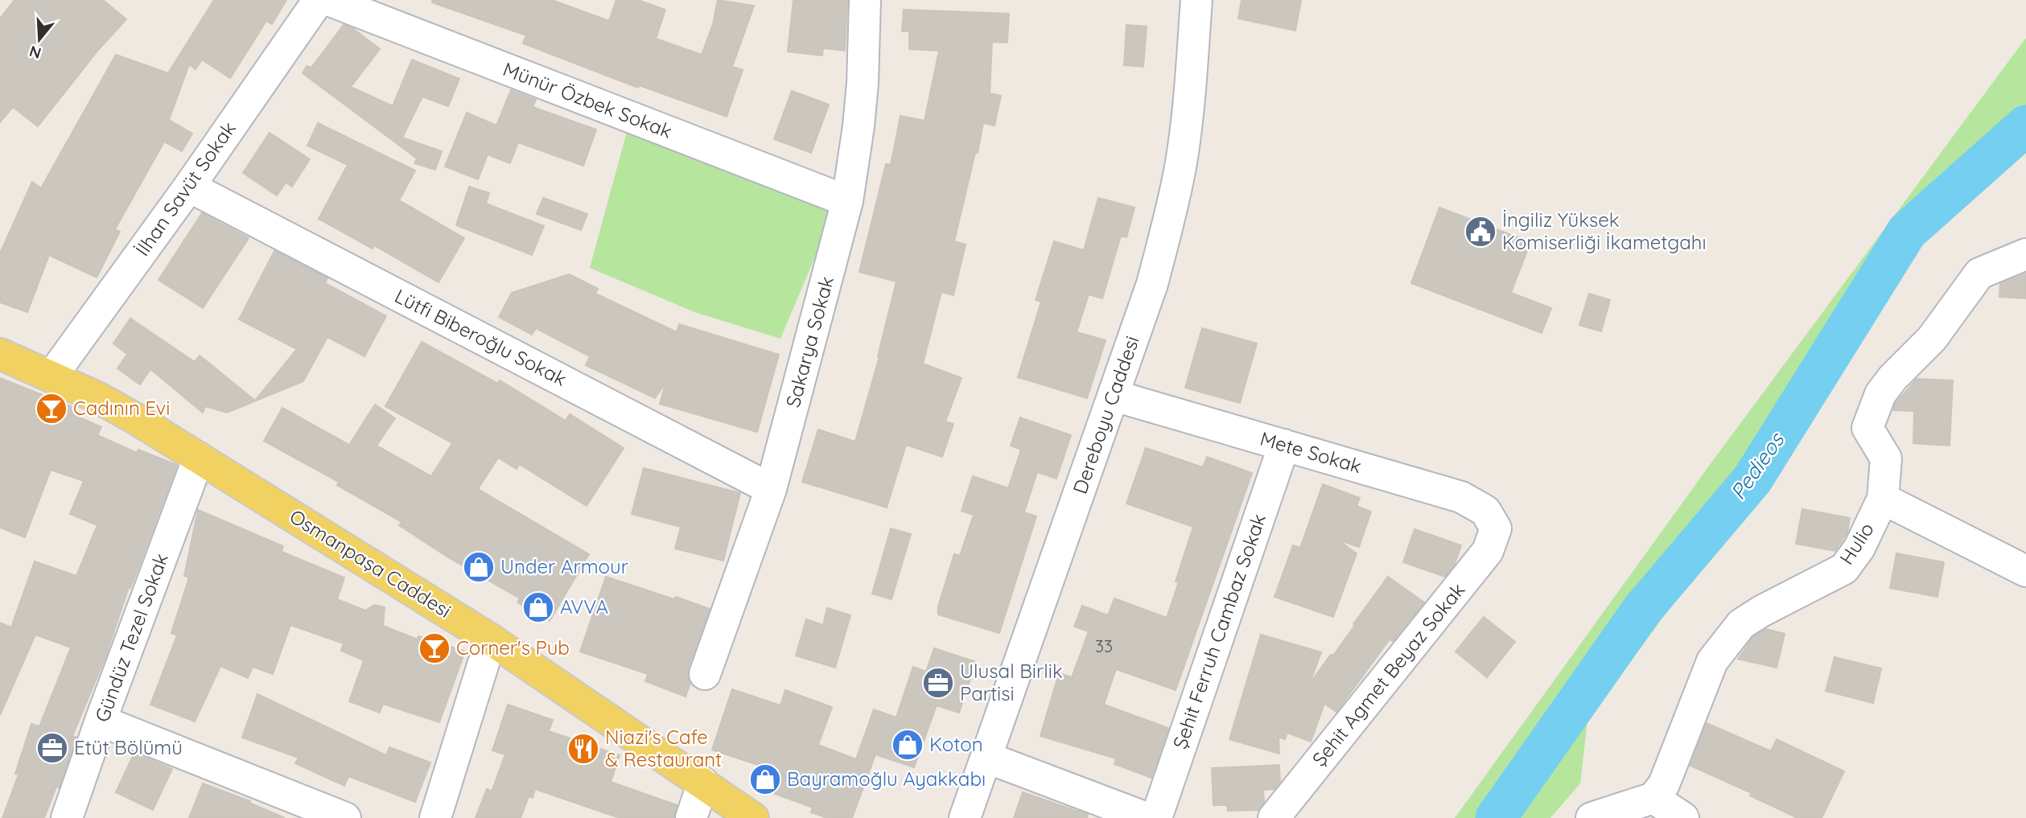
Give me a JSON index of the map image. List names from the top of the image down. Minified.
{"streets":{"main road":["Osmanpaşa Caddesi"],"street":["Münür Özbek Sokak","İlhan Savüt Sokak","Lütfi Biberoğlu Sokak","Sakarya Sokak","Dereboyu Caddesi","Mete Sokak","Hulio","Şehit Ferruh Cambaz Sokak","Gündüz Tezel Sokak","Şehit Agmet Beyaz Sokak"]},"crossings":[["Münür Özbek Sokak","Sakarya Sokak"],["İlhan Savüt Sokak","Lütfi Biberoğlu Sokak"],["İlhan Savüt Sokak","Osmanpaşa Caddesi"],["Lütfi Biberoğlu Sokak","Sakarya Sokak"],["Dereboyu Caddesi","Mete Sokak"],["Mete Sokak","Şehit Ferruh Cambaz Sokak"],["Mete Sokak","Şehit Agmet Beyaz Sokak"],["Osmanpaşa Caddesi","Gündüz Tezel Sokak"]],"water":["Pedieos"],"places":{"public building":["İngiliz Yüksek Komiserliği İkametgahı"],"bar":["Cadının Evi","Corner's Pub"],"shop":["Under Armour","AVVA","Koton","Bayramoğlu Ayakkabı"],"office":["Ulusal Birlik Partisi","Etüt Bölümü"],"restaurant":["Niazi's Cafe & Restaurant"]},"house_numbers":["33"],"north":"bottom"}
